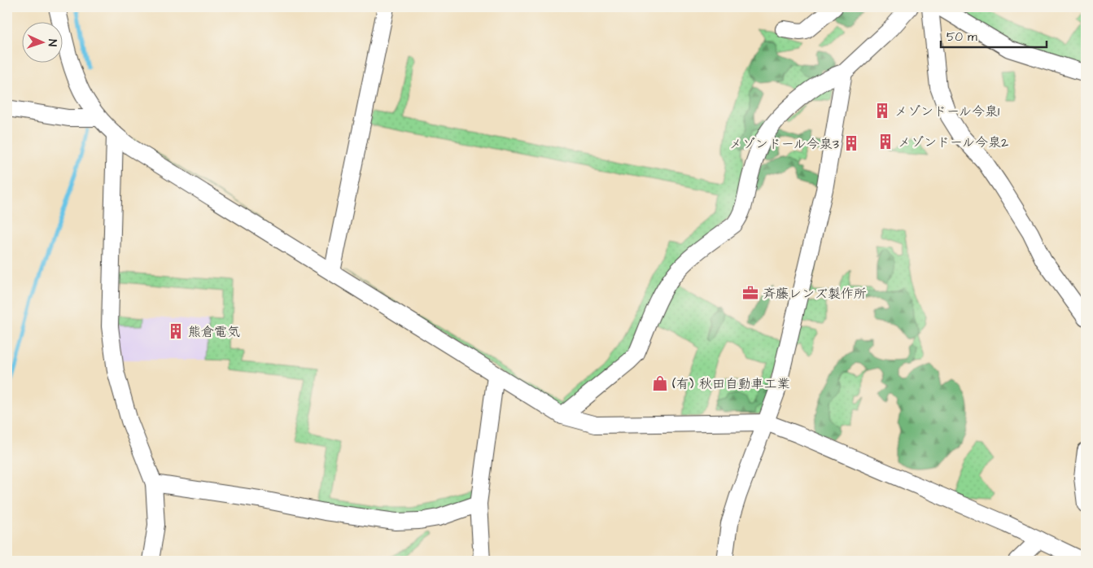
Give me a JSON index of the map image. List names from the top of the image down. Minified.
{"places":{"building":["メゾンドール今泉1","メゾンドール今泉2","メゾンドール今泉3","熊倉電気"],"office":["斉藤レンズ製作所"],"shop":["(有) 秋田自動車工業"]},"scale_bar":"50 m","north":"right"}
